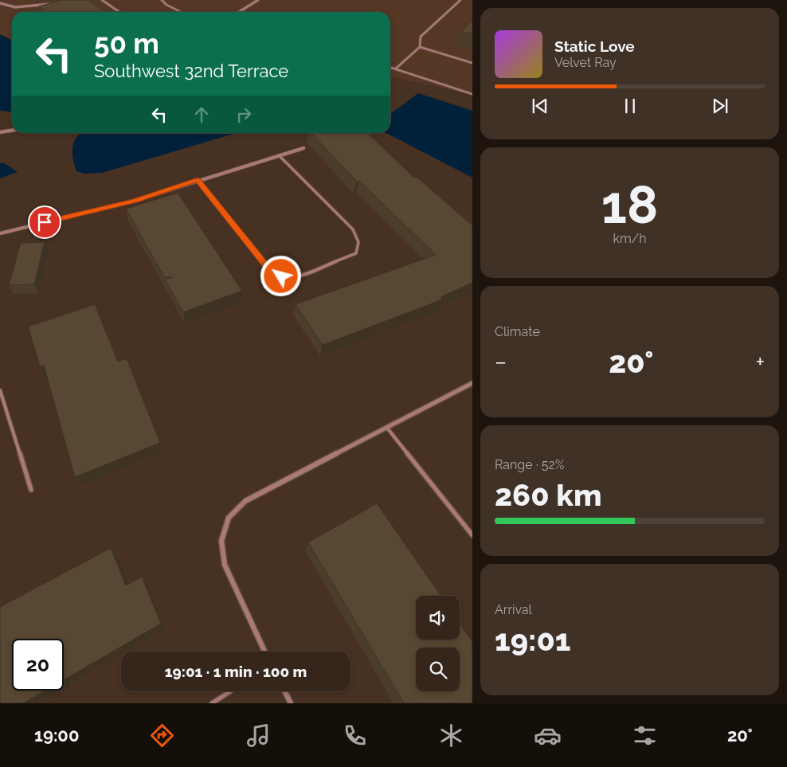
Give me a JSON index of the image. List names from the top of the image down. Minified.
{"page":{"turn":["50 m","Southwest 32nd Terrace"],"song":["Static Love","Velvet Ray"],"tile":[["18","km/h"],"Climate",["Range · 52%","260 km"],["Arrival","19:01"]],"heat":["−","20°","+"],"limit":"20","trip":"19:01 · 1 min · 100 m","tabs":["19:00","20°"]}}
